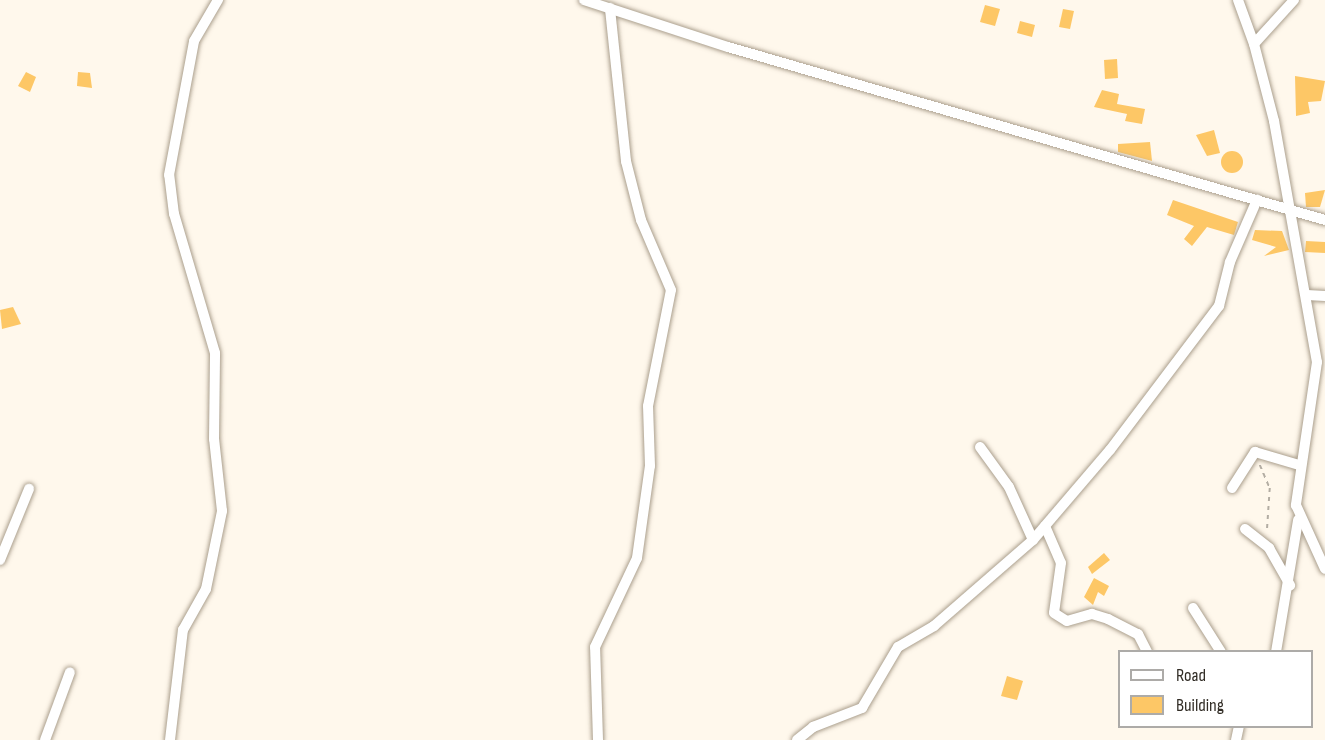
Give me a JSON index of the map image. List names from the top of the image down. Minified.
{"legend":["Road","Building"]}
